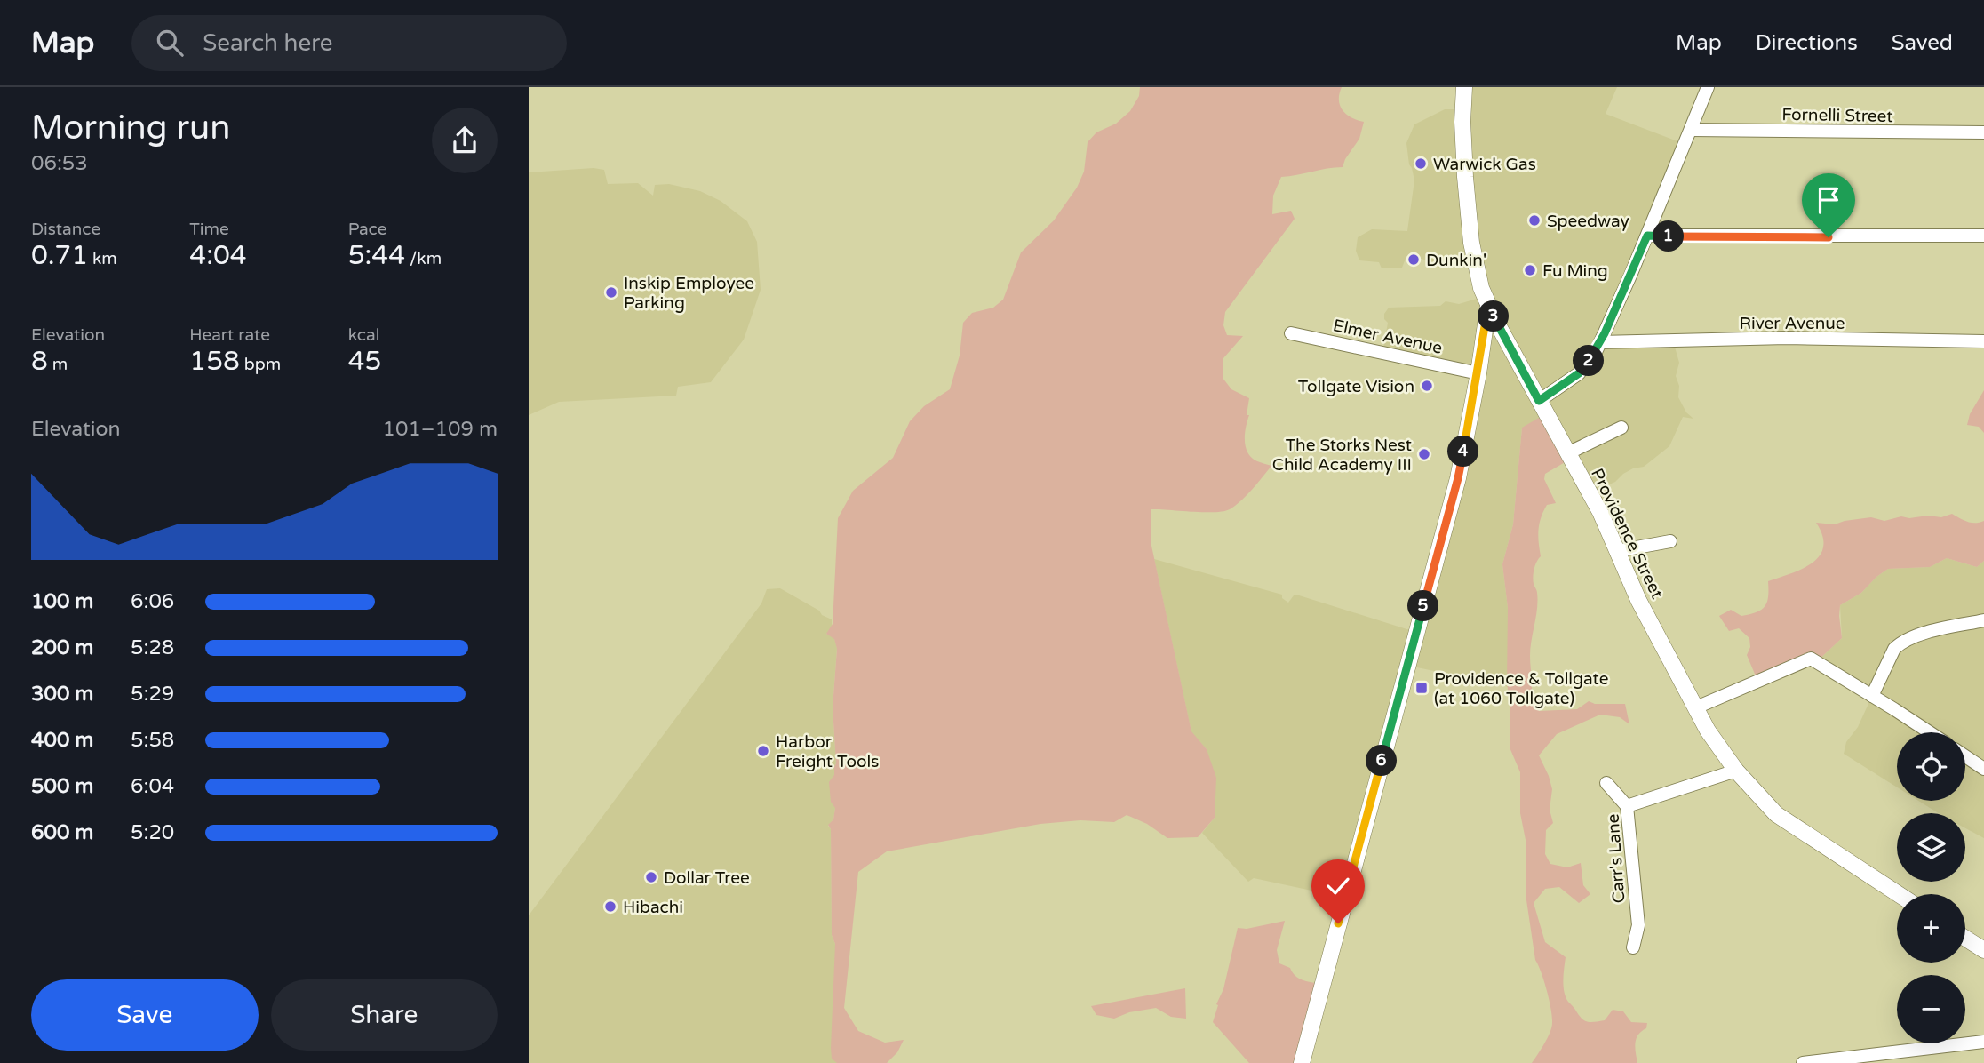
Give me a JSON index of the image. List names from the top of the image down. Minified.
{"streets":{"main road":["Providence Street"],"street":["Fornelli Street","River Avenue","Elmer Avenue","Carr's Lane"]},"crossings":[["Providence Street","Carr's Lane"]],"places":{"other":["Warwick Gas","Speedway","Dunkin'","Fu Ming","Inskip Employee Parking","Tollgate Vision","The Storks Nest Child Academy III","Harbor Freight Tools","Dollar Tree","Hibachi"],"transit":["Providence & Tollgate (at 1060 Tollgate)"]},"page":{"header":"Map","search":"Search here","nav":["Map","Directions","Saved"],"heading":["Morning run","06:53"],"stats":[["Distance","0.71 km"],["Time","4:04"],["Pace","5:44 /km"],["Elevation","8 m"],["Heart rate","158 bpm"],["kcal","45"]],"pins":["1","3","2","4","5","6"],"chart":["Elevation","101–109 m"],"list":[{"name":"100 m","note":"6:06"},{"name":"200 m","note":"5:28"},{"name":"300 m","note":"5:29"},{"name":"400 m","note":"5:58"},{"name":"500 m","note":"6:04"},{"name":"600 m","note":"5:20"}],"map_buttons":["+","−"],"buttons":["Save","Share"]}}
